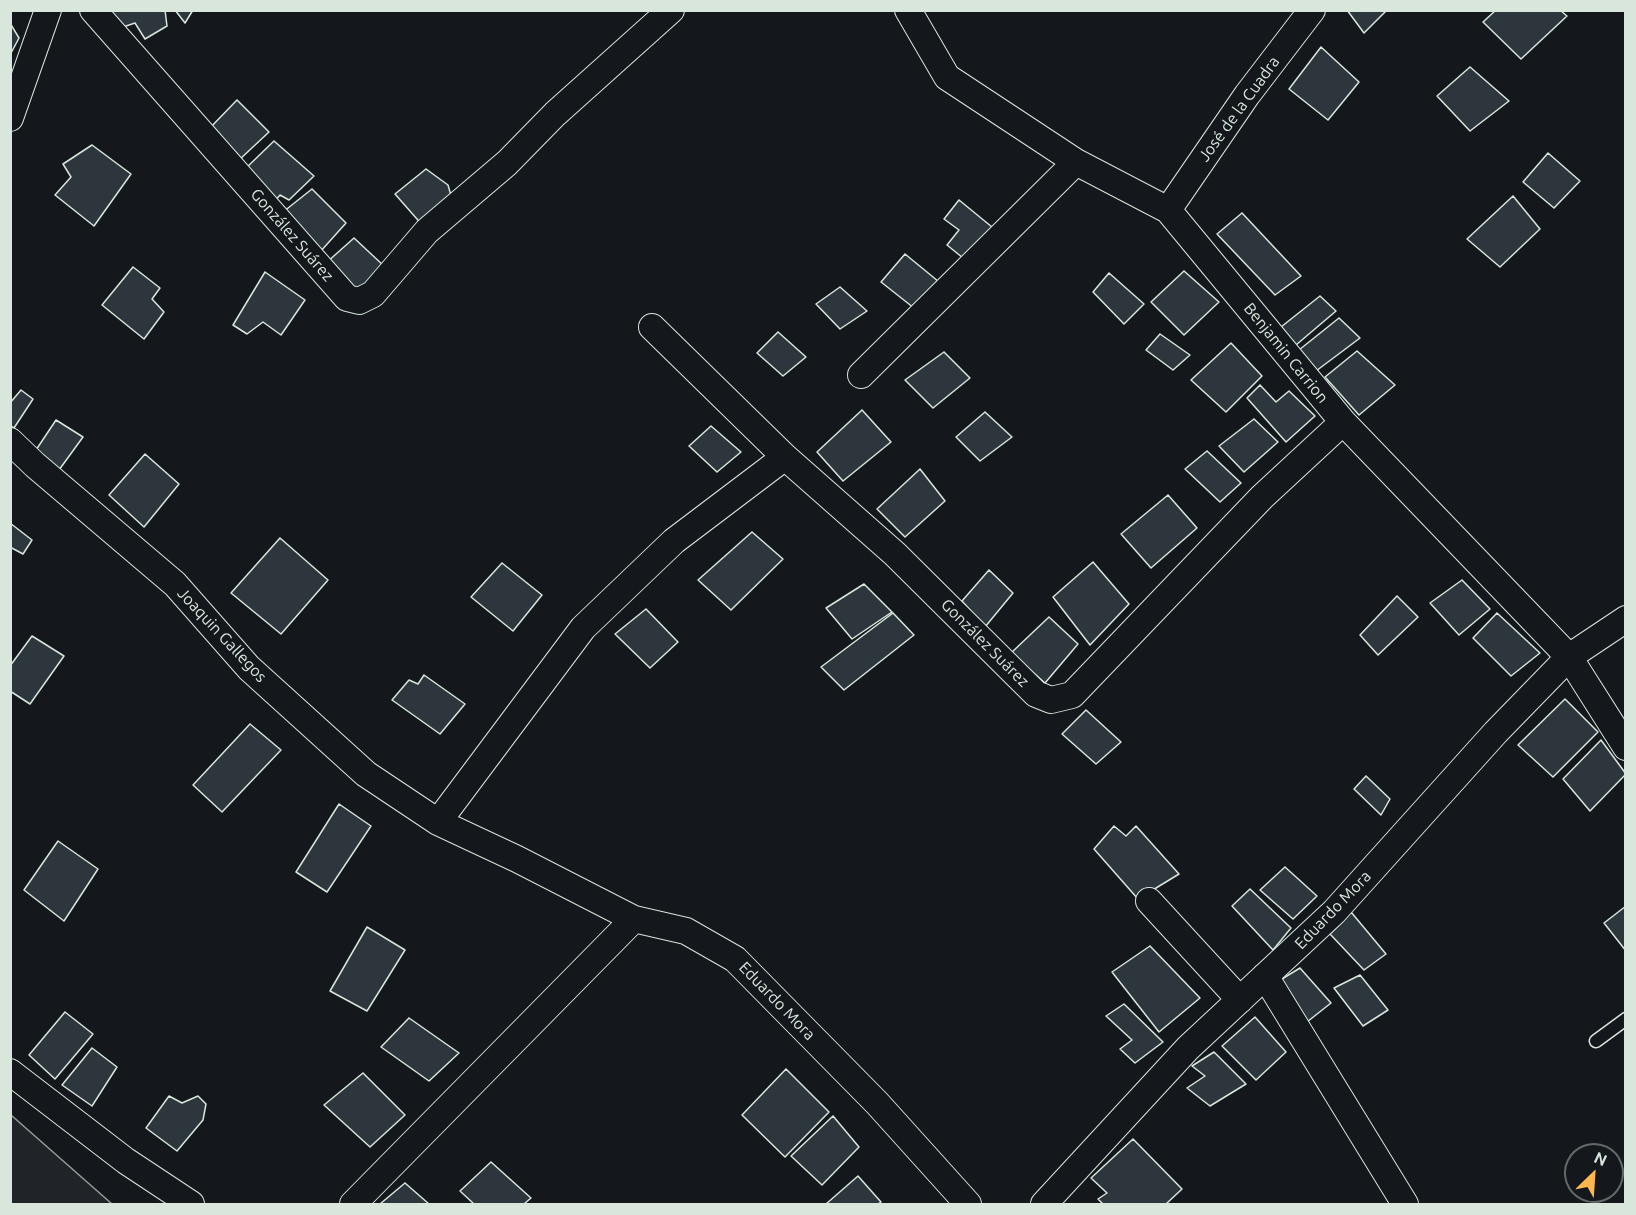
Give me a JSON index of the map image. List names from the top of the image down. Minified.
{"streets":{"street":["José de la Cuadra","González Suárez","Benjamin Carrion","Joaquin Gallegos","Eduardo Mora"]},"crossings":[["José de la Cuadra","Benjamin Carrion"],["González Suárez","Benjamin Carrion"],["Benjamin Carrion","Eduardo Mora"],["Joaquin Gallegos","Eduardo Mora"]],"north":"top right"}
